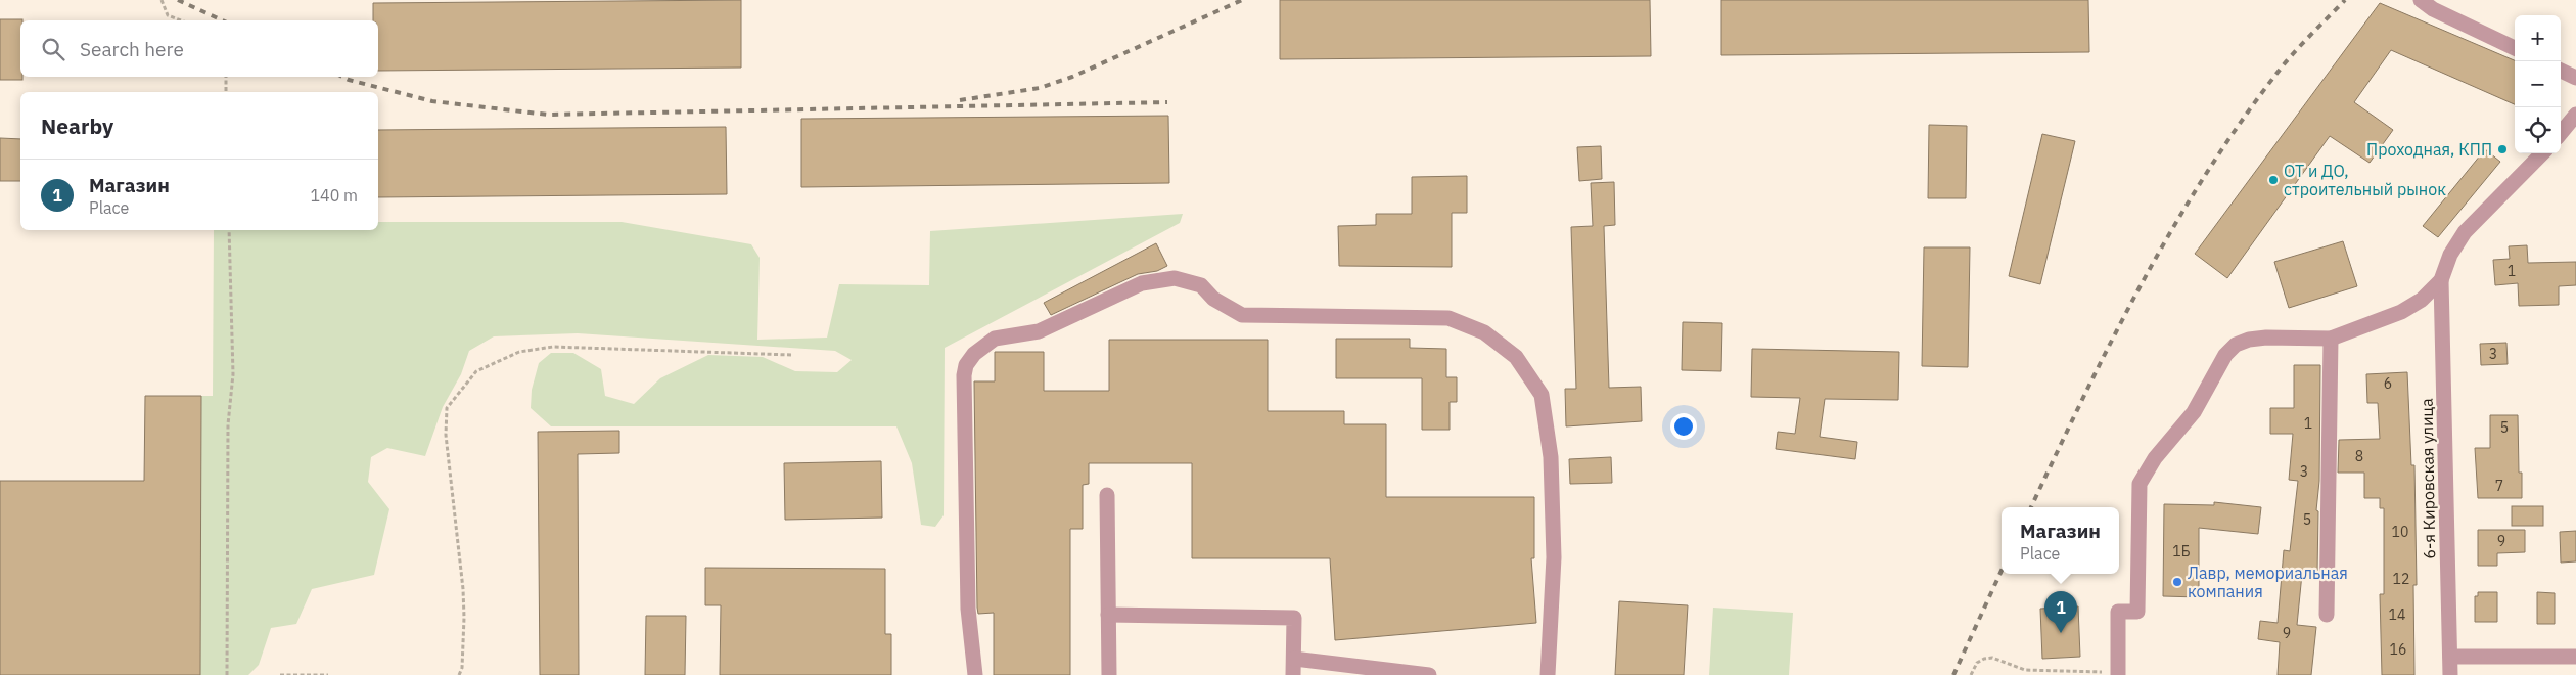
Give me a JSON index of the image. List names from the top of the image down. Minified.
{"streets":{"street":["6-я Кировская улица"]},"places":["Проходная, КПП","ОТ и ДО, строительный рынок","Лавр, мемориальная компания"],"house_numbers":["1","3","6","1","5","8","3","7","5","10","9","1Б","12","14","9","16"],"page":{"map_buttons":["+","−"],"search":"Search here","heading":"Nearby","list":[{"mark":"1","name":"Магазин","note":"Place","value":"140 m"}],"popup":["Магазин","Place"],"pins":"1"}}
